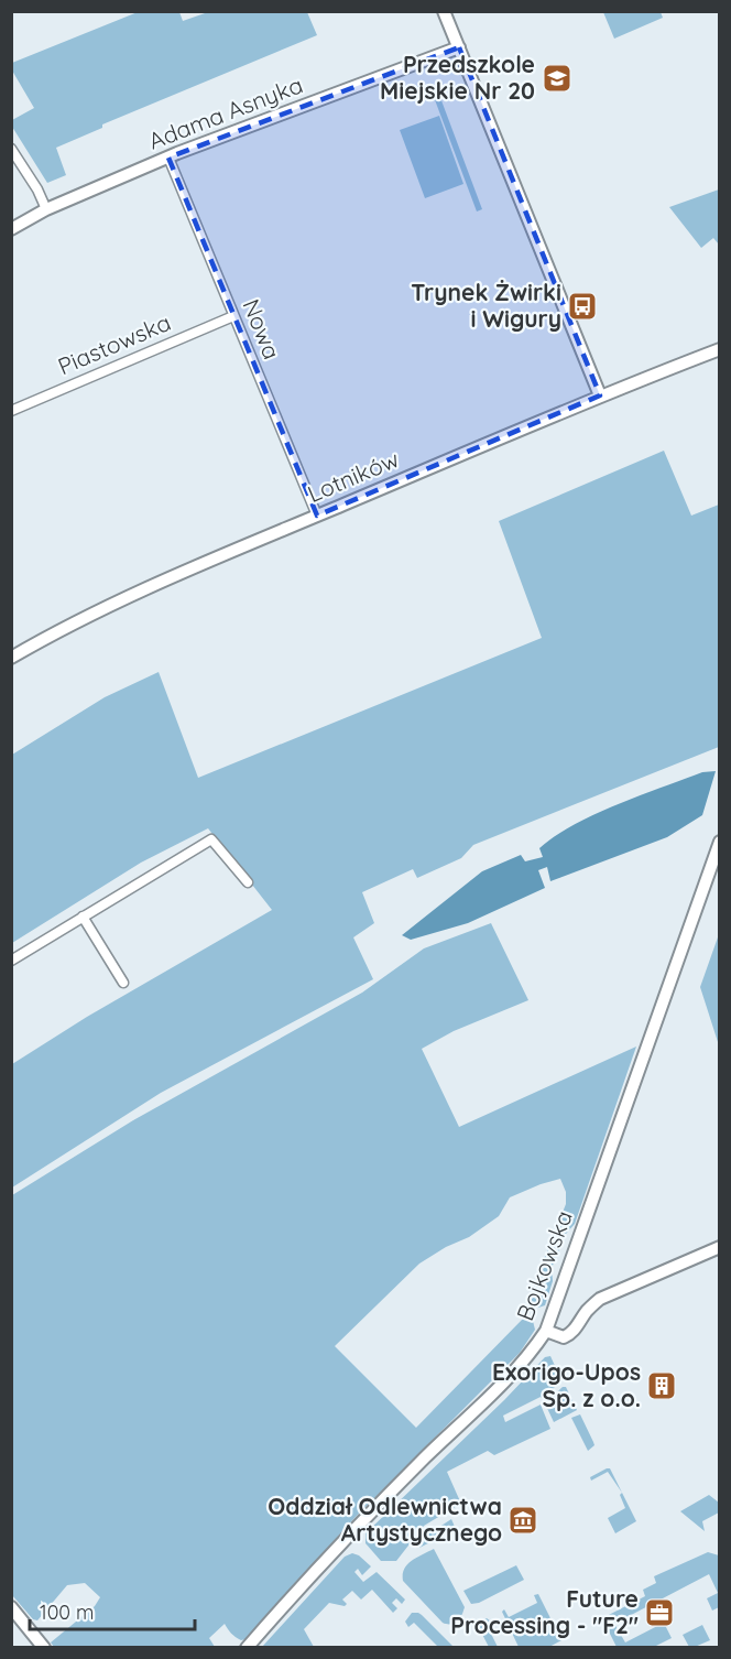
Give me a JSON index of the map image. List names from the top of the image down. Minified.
{"streets":{"street":["Adama Asnyka","Nowa","Piastowska","Lotników","Bojkowska"]},"crossings":[["Adama Asnyka","Nowa"],["Nowa","Piastowska"],["Nowa","Lotników"]],"places":{"school or university":["Przedszkole Miejskie Nr 20"],"bus stop":["Trynek Żwirki i Wigury"],"building":["Exorigo-Upos Sp. z o.o."],"museum":["Oddział Odlewnictwa Artystycznego"],"office":["Future Processing - \"F2\""]},"scale_bar":"100 m"}
